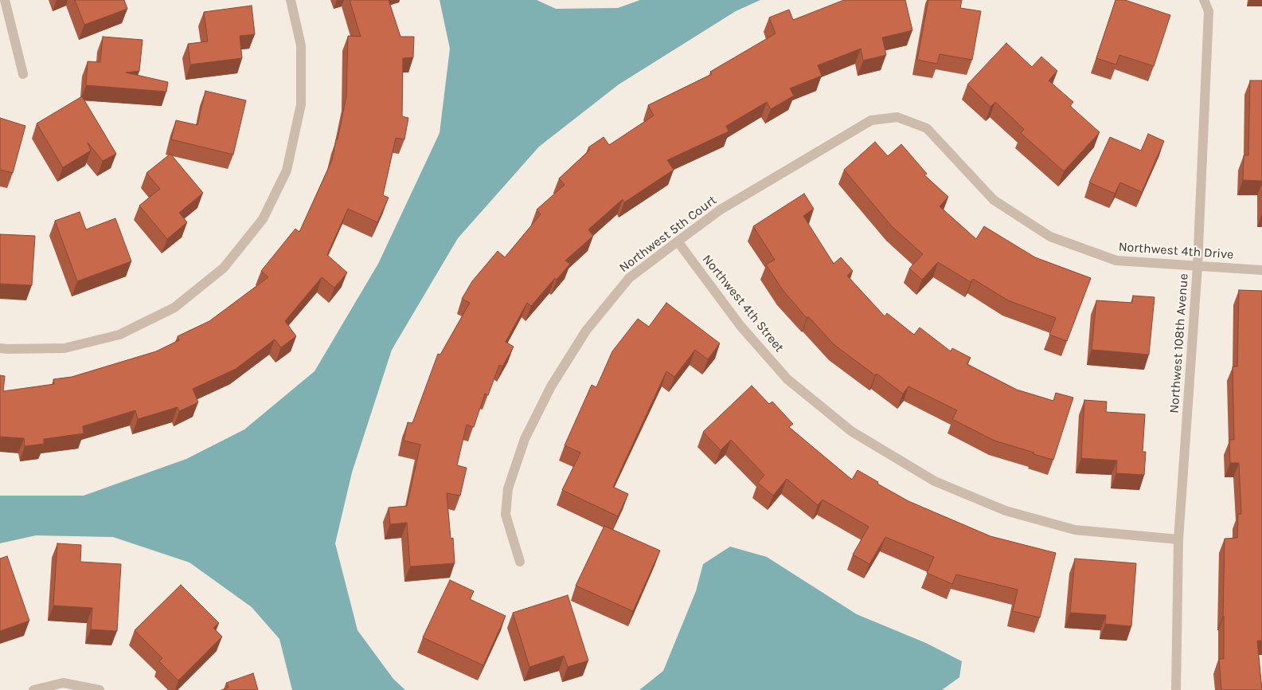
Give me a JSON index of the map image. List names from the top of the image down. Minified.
{"streets":{"street":["Northwest 5th Court","Northwest 4th Drive","Northwest 4th Street","Northwest 108th Avenue"]},"crossings":[["Northwest 5th Court","Northwest 4th Drive"],["Northwest 5th Court","Northwest 4th Street"],["Northwest 4th Drive","Northwest 108th Avenue"],["Northwest 4th Street","Northwest 108th Avenue"]]}
